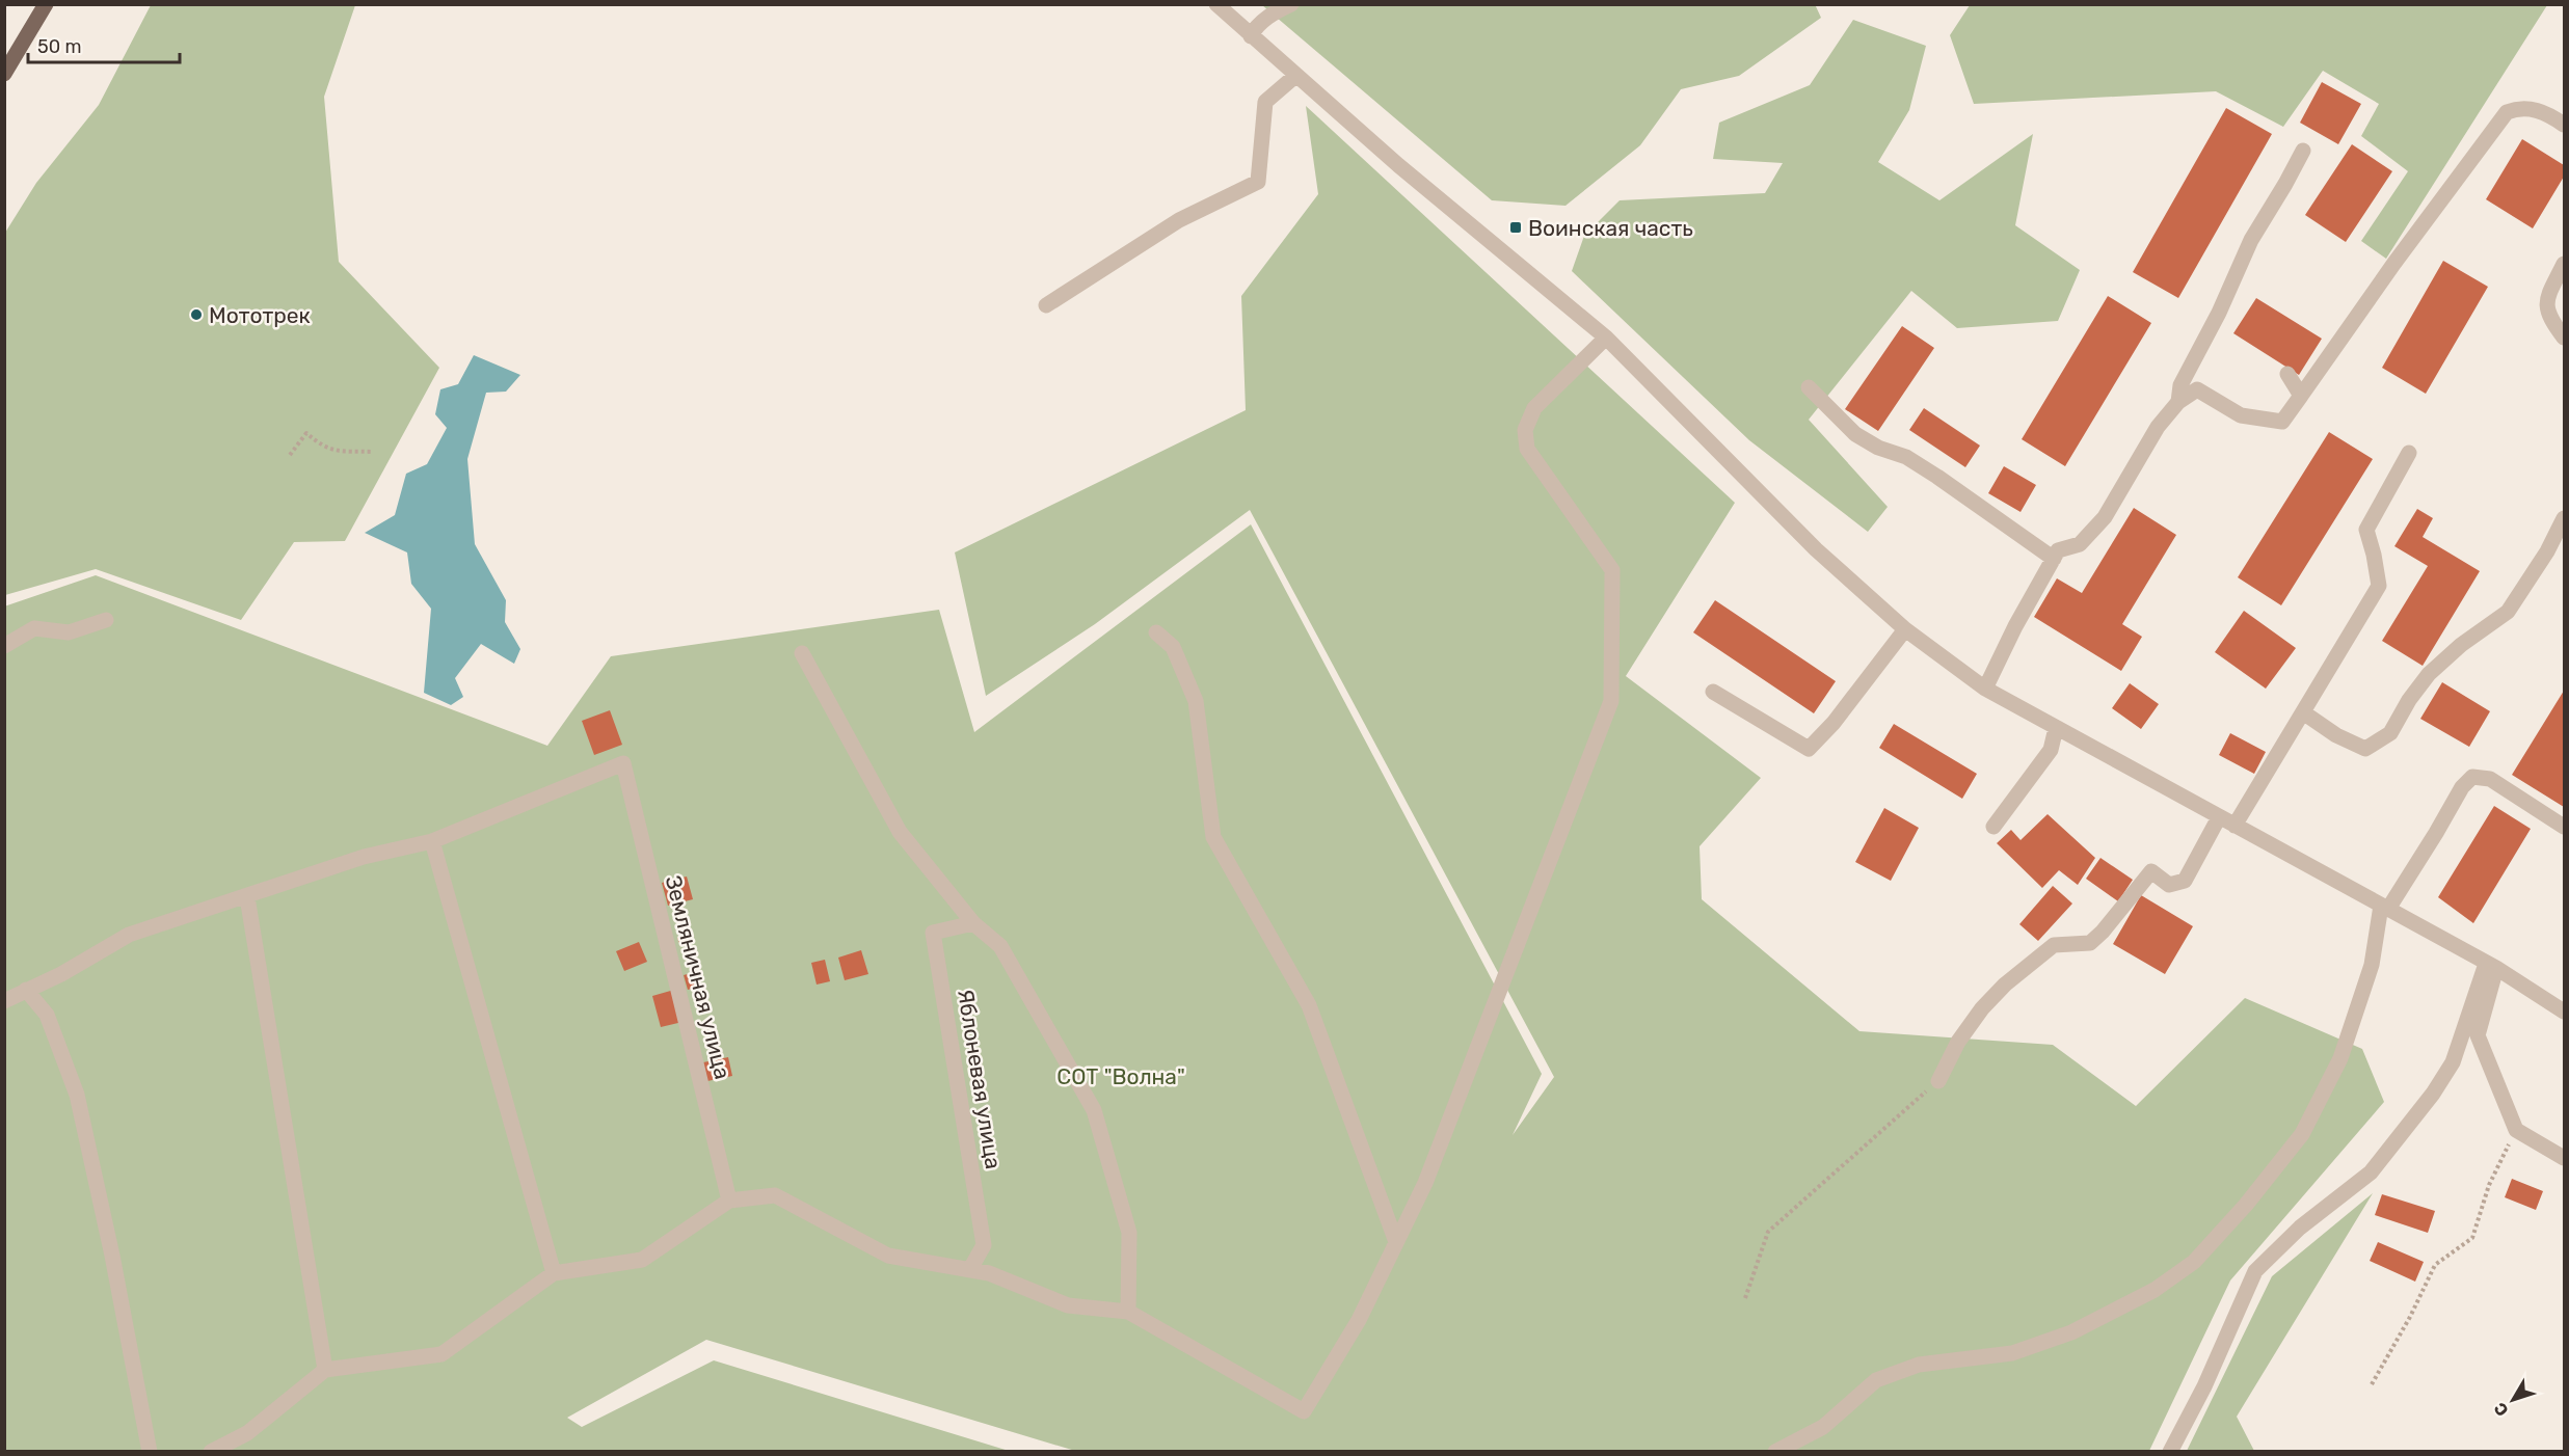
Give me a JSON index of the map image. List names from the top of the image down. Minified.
{"streets":{"street":["Земляничная улица","Яблоневая улица"]},"parks":["СОТ \"Волна\""],"places":{"transit":["Воинская часть"],"other":["Мототрек"]},"scale_bar":"50 m","north":"bottom left"}
